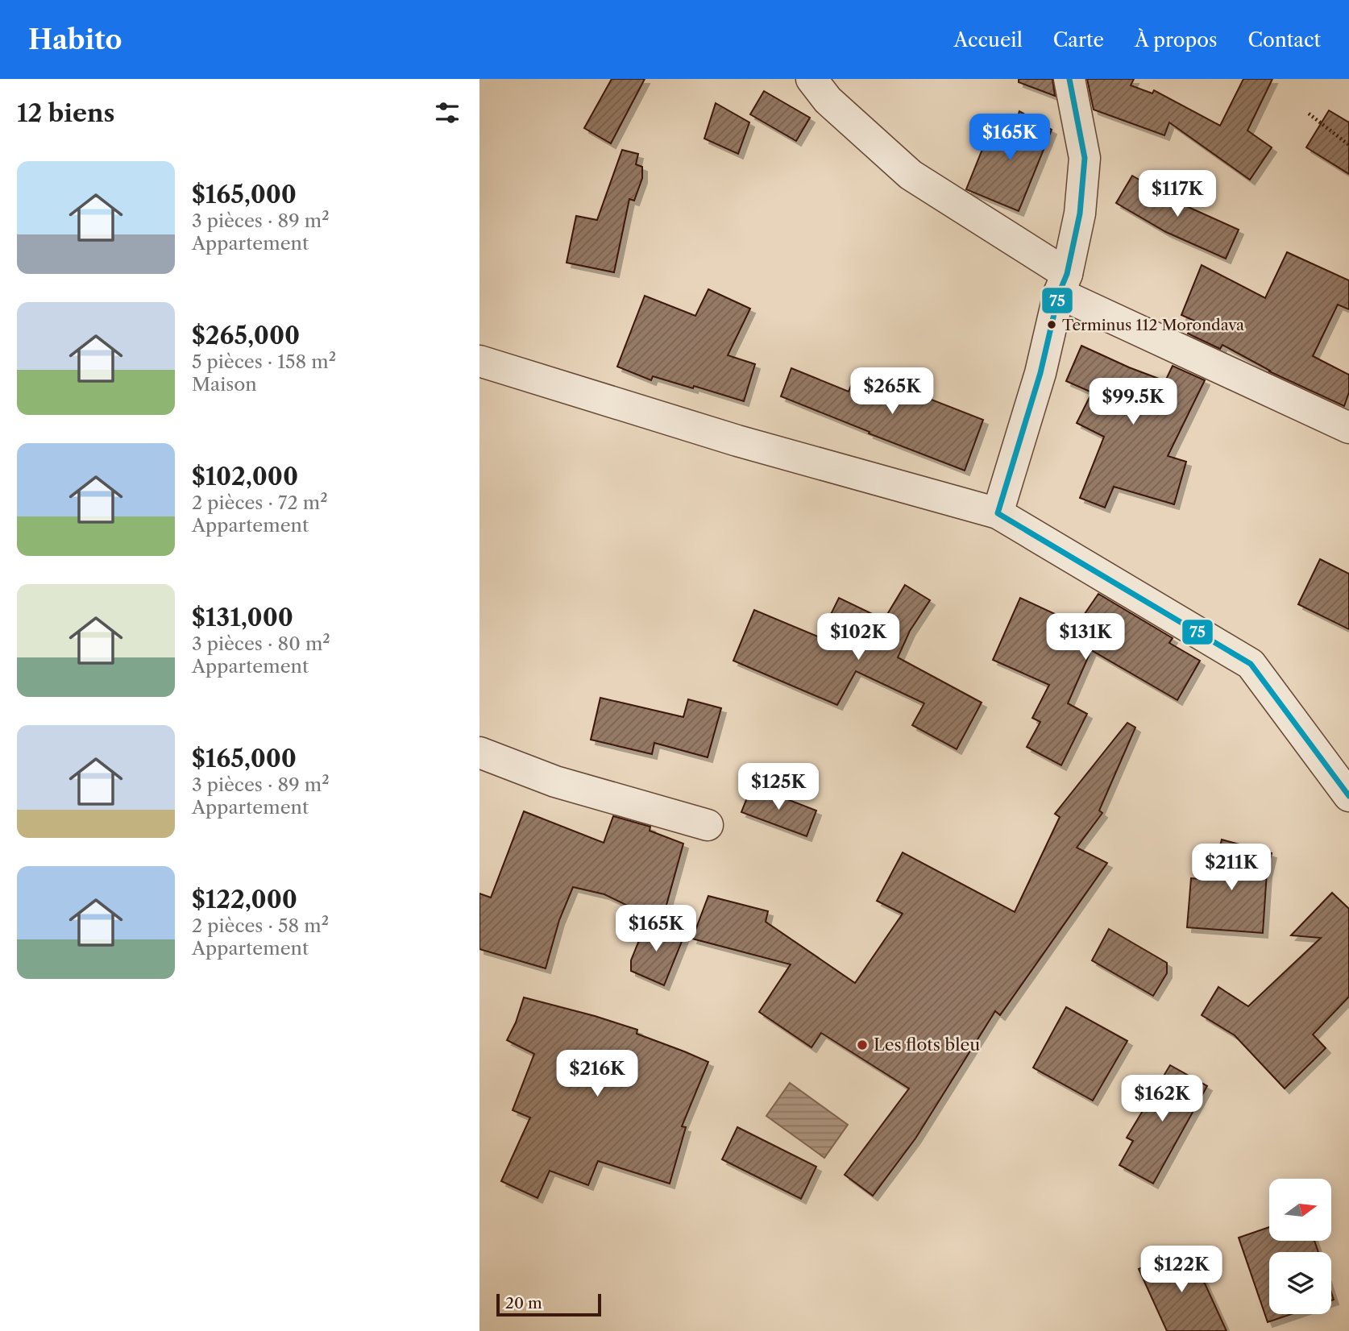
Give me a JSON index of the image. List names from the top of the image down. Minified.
{"places":["Terminus 112 Morondava","Les flots bleu"],"lines":["transit line 75"],"scale_bar":"20 m","north":"right","page":{"header":"Habito","nav":["Accueil","Carte","À propos","Contact"],"heading":"12 biens","price":["$165K","$117K","$265K","$99.5K","$102K","$131K","$125K","$211K","$165K","$216K","$162K","$122K"],"list":[{"name":"$165,000","note":"3 pièces · 89 m² · Appartement"},{"name":"$265,000","note":"5 pièces · 158 m² · Maison"},{"name":"$102,000","note":"2 pièces · 72 m² · Appartement"},{"name":"$131,000","note":"3 pièces · 80 m² · Appartement"},{"name":"$165,000","note":"3 pièces · 89 m² · Appartement"},{"name":"$122,000","note":"2 pièces · 58 m² · Appartement"}],"scale":"20 m"}}
